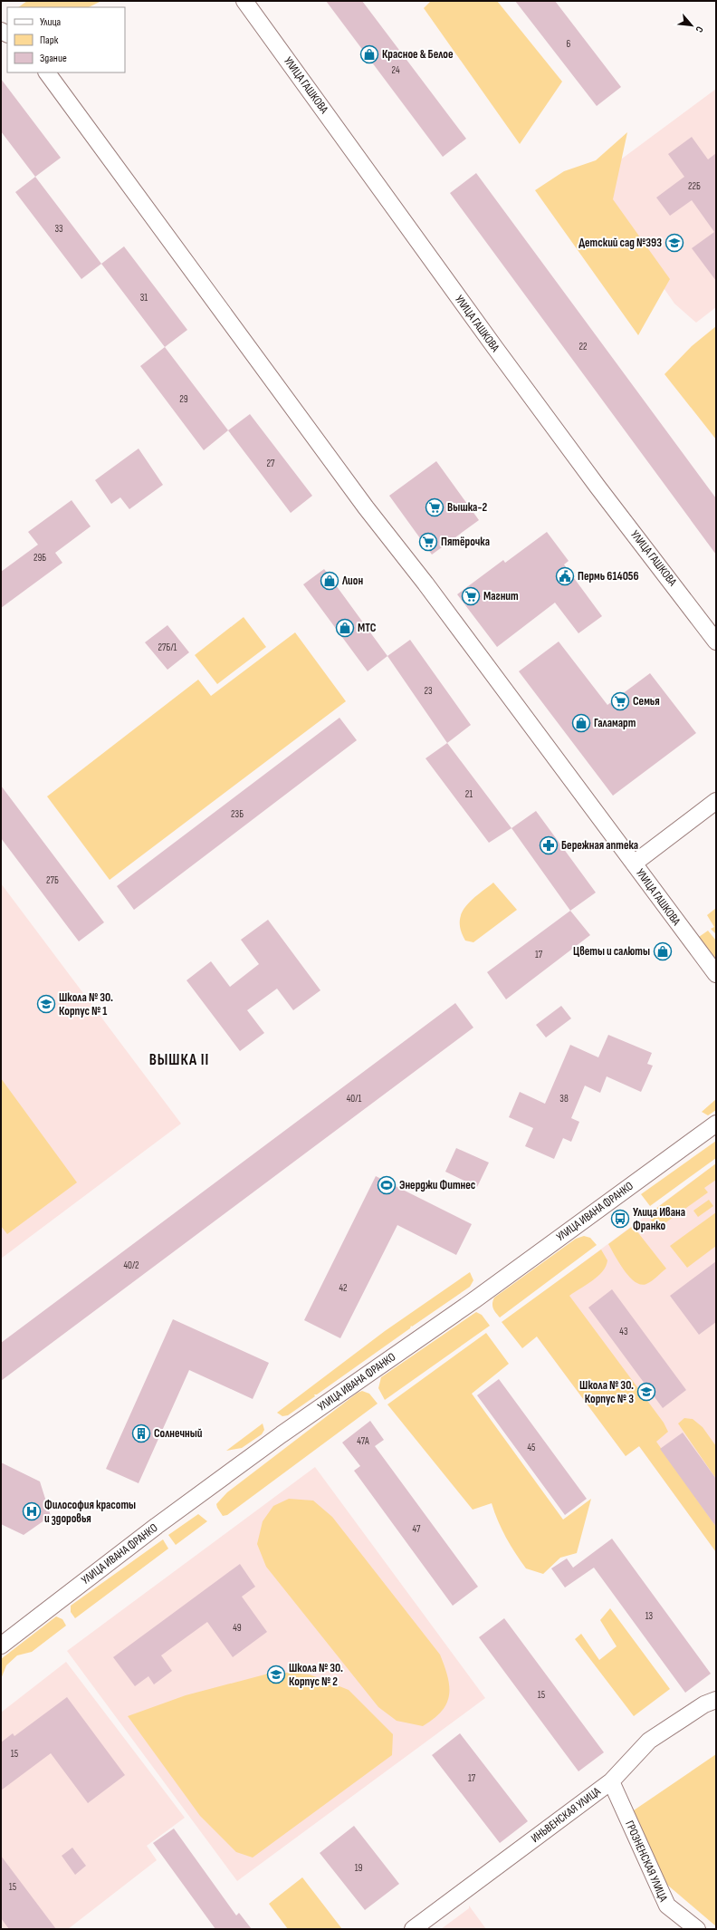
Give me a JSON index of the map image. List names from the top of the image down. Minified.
{"streets":{"street":["УЛИЦА ГАШКОВА","УЛИЦА ИВАНА ФРАНКО","ИНЬВЕНСКАЯ УЛИЦА","ГРОЗНЕНСКАЯ УЛИЦА"]},"crossings":[["ИНЬВЕНСКАЯ УЛИЦА","ГРОЗНЕНСКАЯ УЛИЦА"]],"districts":["ВЫШКА II"],"places":{"shop":["Красное & Белое","Лион","МТС","Галамарт","Цветы и салюты"],"school or university":["Детский сад №393","Школа № 30. Корпус № 1","Школа № 30. Корпус № 3","Школа № 30. Корпус № 2"],"supermarket":["Вышка-2","Пятёрочка","Магнит","Семья"],"public building":["Пермь 614056"],"pharmacy":["Бережная аптека"],"sports":["Энерджи Фитнес"],"bus stop":["Улица Ивана Франко"],"building":["Солнечный"],"hospital":["Философия красоты и здоровья"]},"house_numbers":["6","24","22Б","33","31","22","29","27","29Б","27Б/1","23","21","23Б","27Б","17","40/1","38","40/2","42","43","47А","45","47","13","49","15","15","17","19","15"],"legend":["Улица","Парк","Здание"],"north":"bottom right"}
